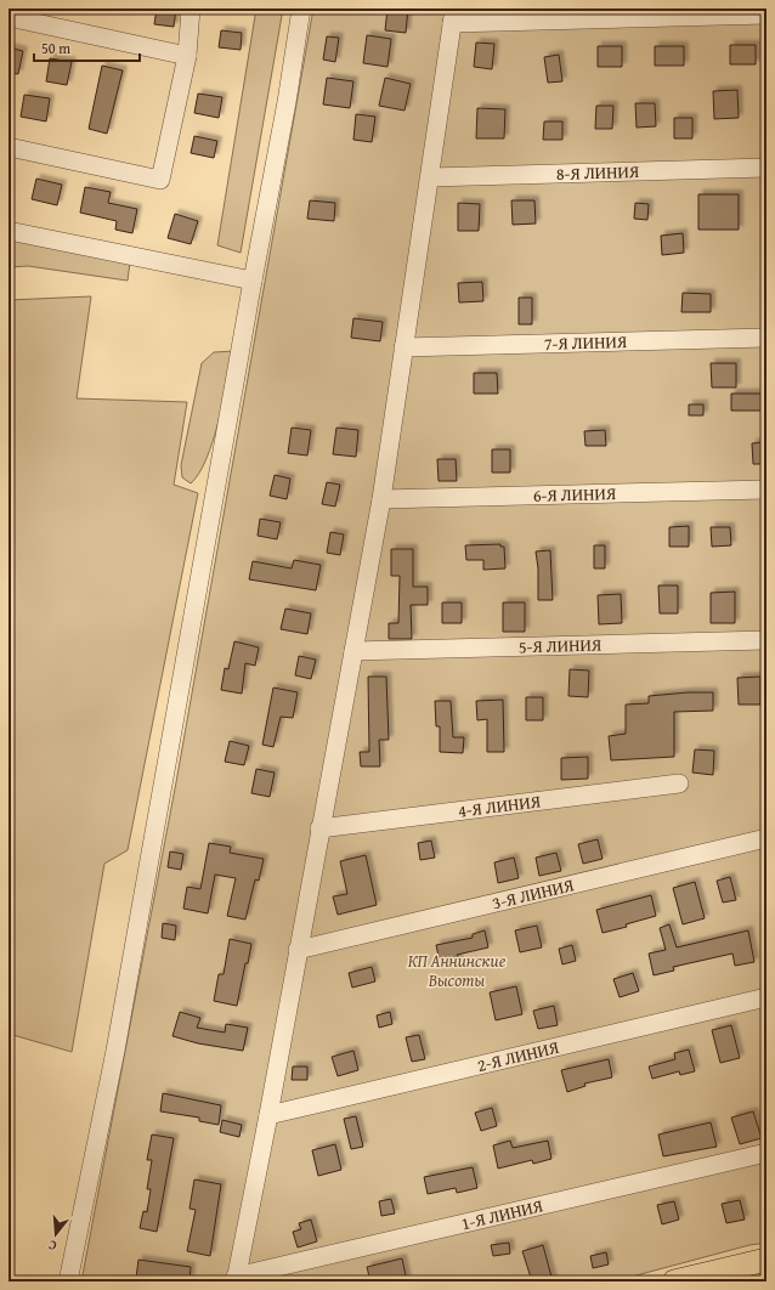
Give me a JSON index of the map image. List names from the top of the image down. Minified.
{"streets":{"street":["8-Я ЛИНИЯ","7-Я ЛИНИЯ","6-Я ЛИНИЯ","5-Я ЛИНИЯ","4-Я ЛИНИЯ","3-Я ЛИНИЯ","2-Я ЛИНИЯ","1-Я ЛИНИЯ"]},"parks":["КП Аннинские Высоты"],"scale_bar":"50 m","north":"bottom"}
